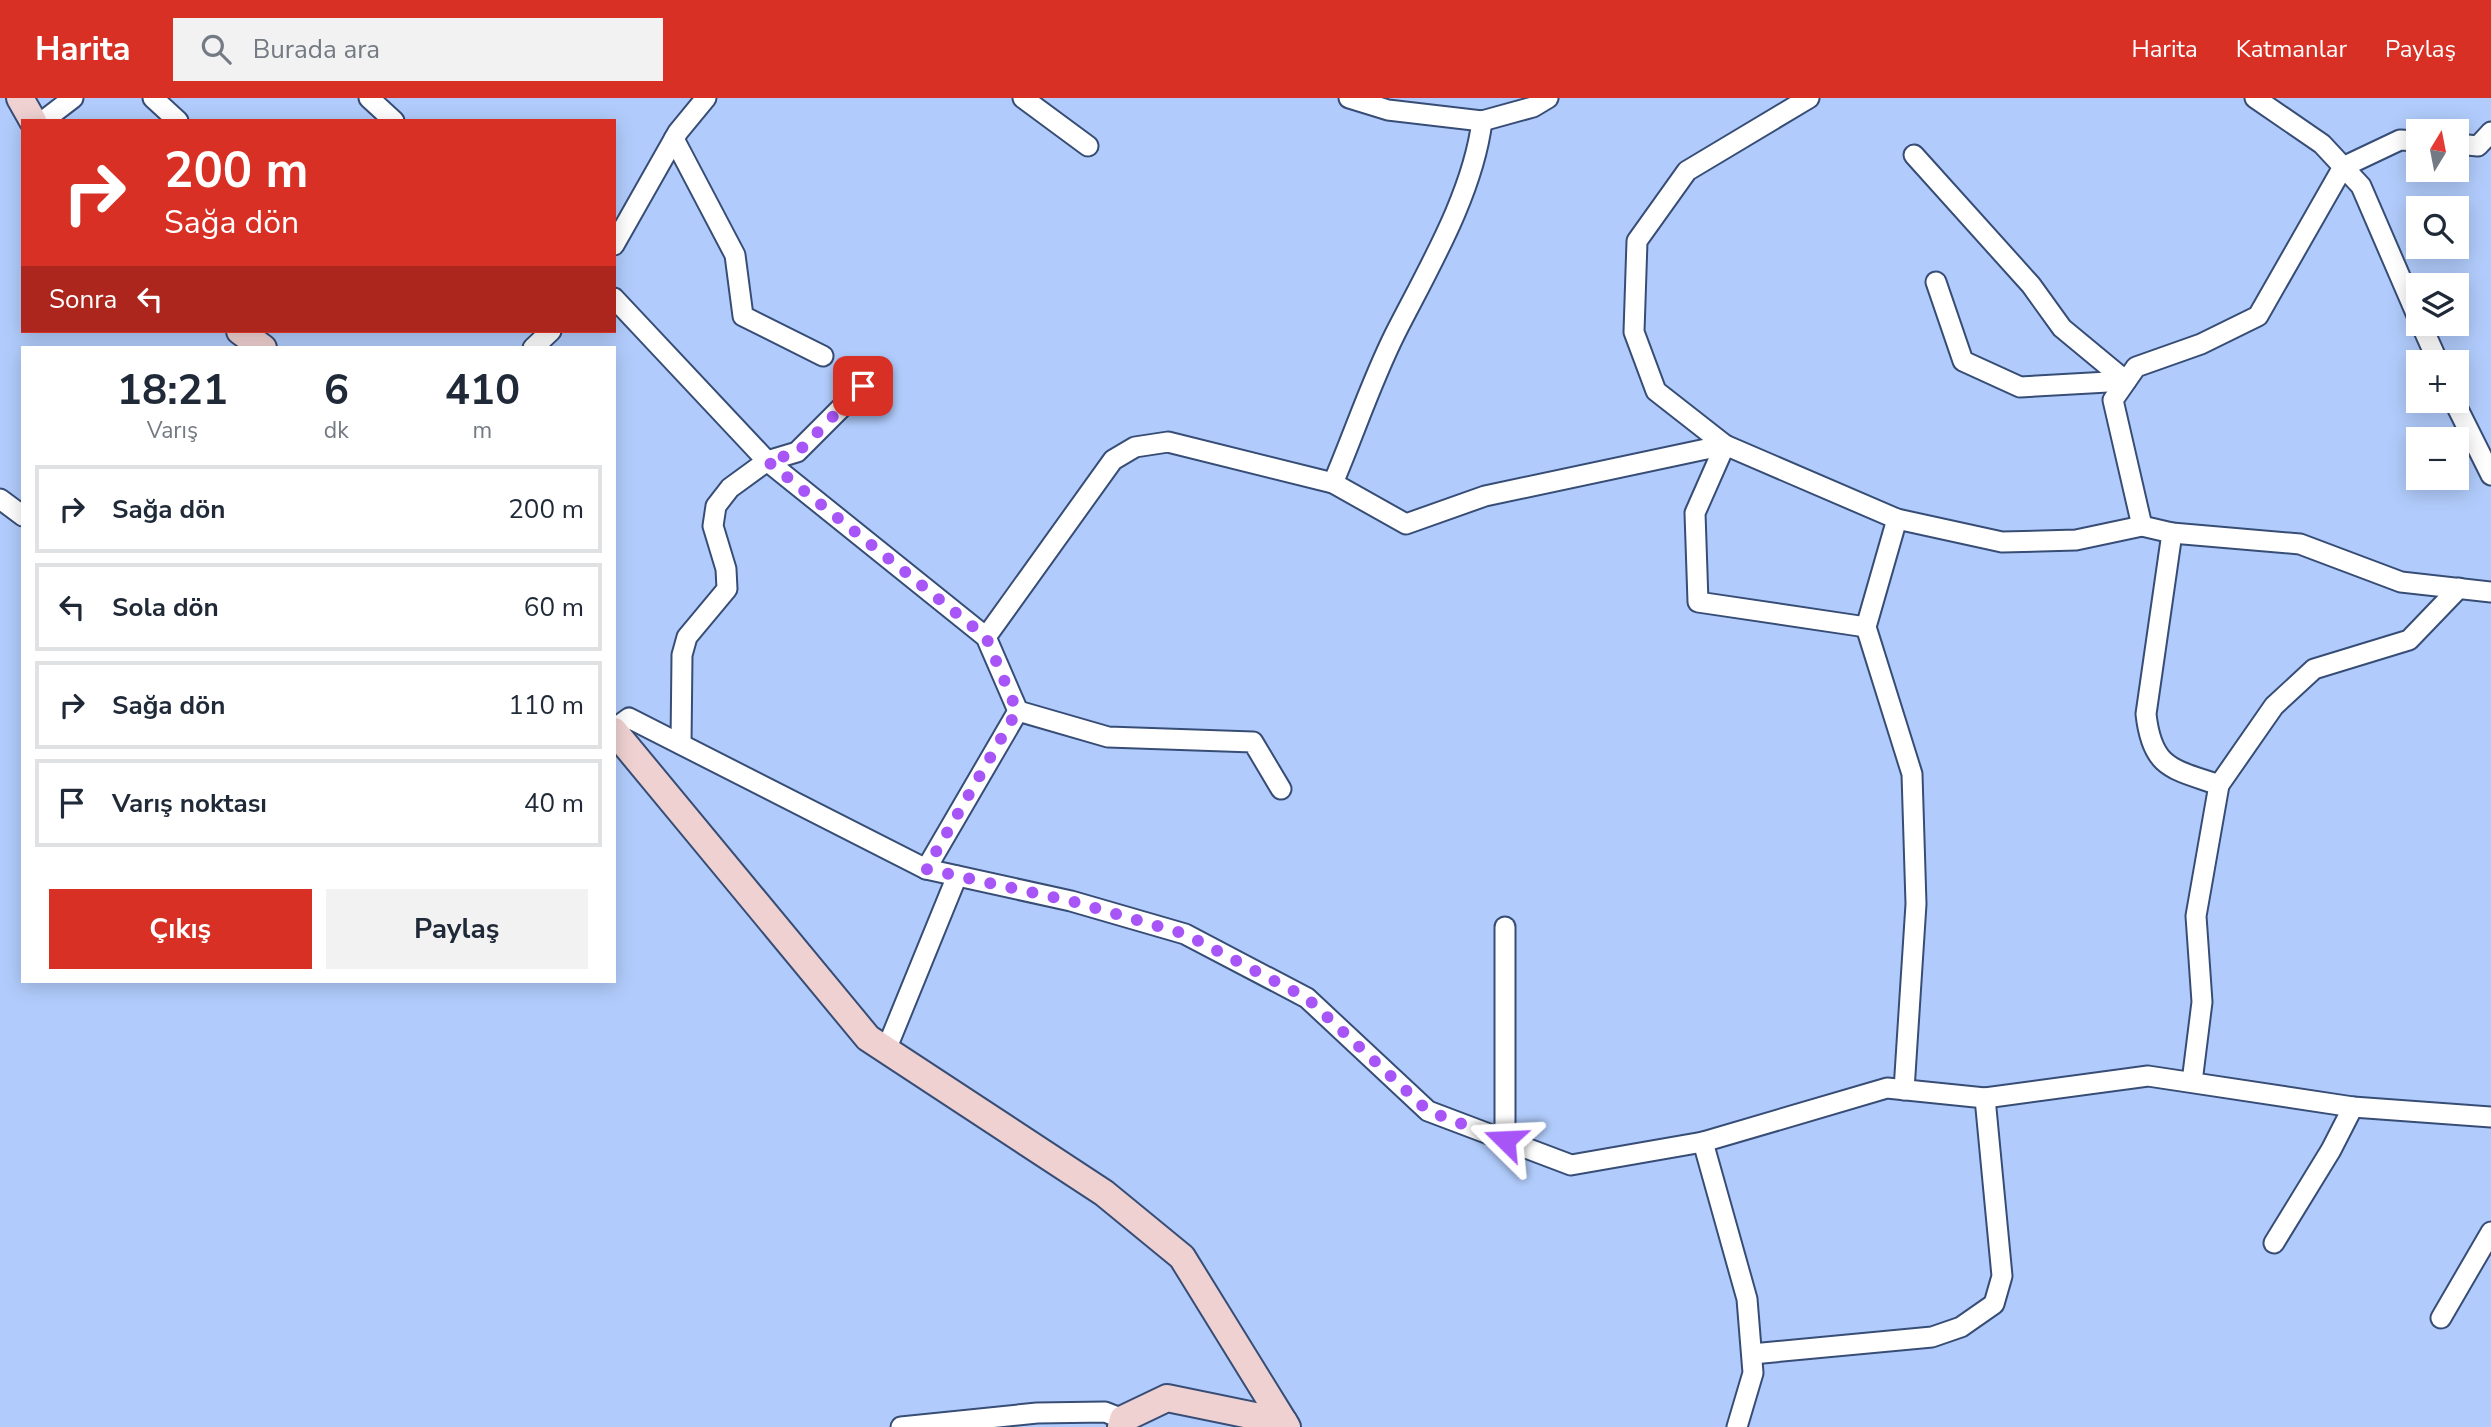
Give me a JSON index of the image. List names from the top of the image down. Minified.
{"north":"top","page":{"header":"Harita","search":"Burada ara","nav":["Harita","Katmanlar","Paylaş"],"map_buttons":["+","−"],"turn":["200 m","Sağa dön"],"then":"Sonra","eta":["18:21","Varış","6","dk","410","m"],"list":[{"name":"Sağa dön","value":"200 m"},{"name":"Sola dön","value":"60 m"},{"name":"Sağa dön","value":"110 m"},{"name":"Varış noktası","value":"40 m"}],"buttons":["Çıkış","Paylaş"]}}
